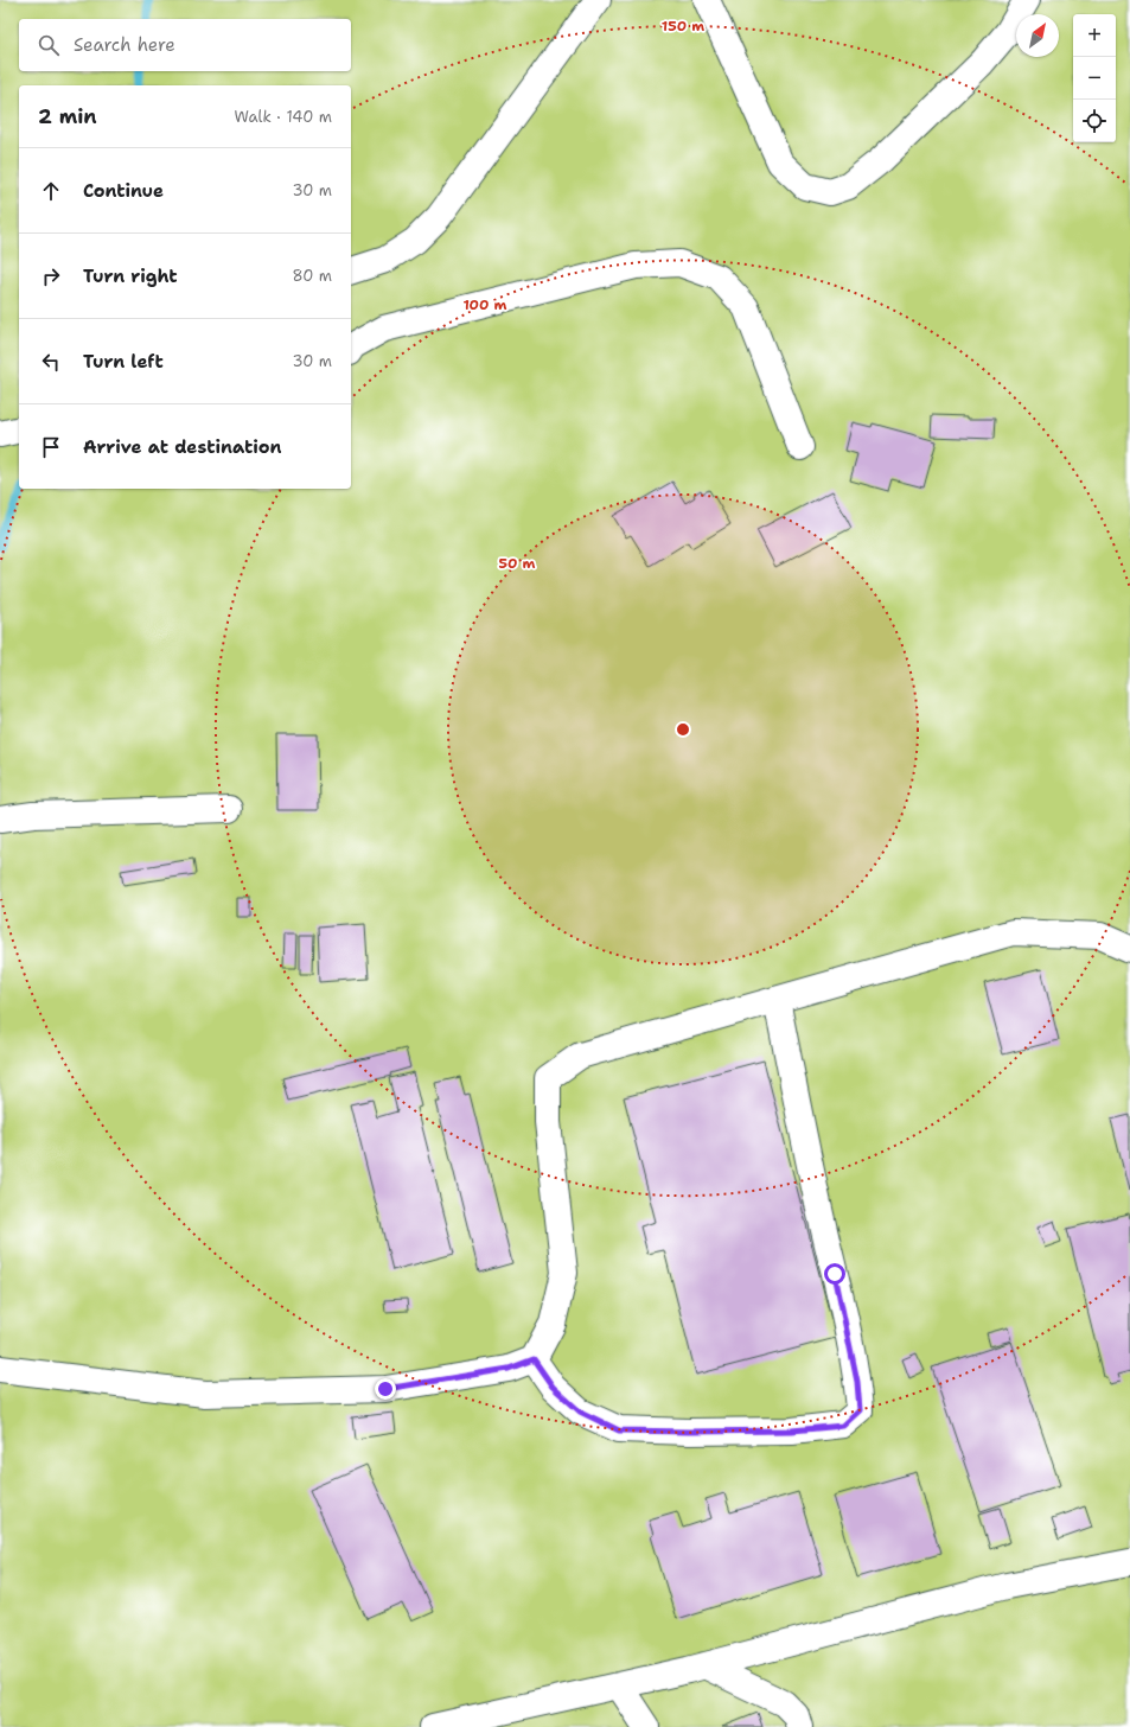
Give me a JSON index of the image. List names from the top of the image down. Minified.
{"north":"top right","page":{"map_buttons":["+","−"],"search":"Search here","heading":["2 min","Walk · 140 m"],"list":[["Continue","30 m"],["Turn right","80 m"],["Turn left","30 m"],"Arrive at destination"]},"rings":["150 m","100 m","50 m"]}
